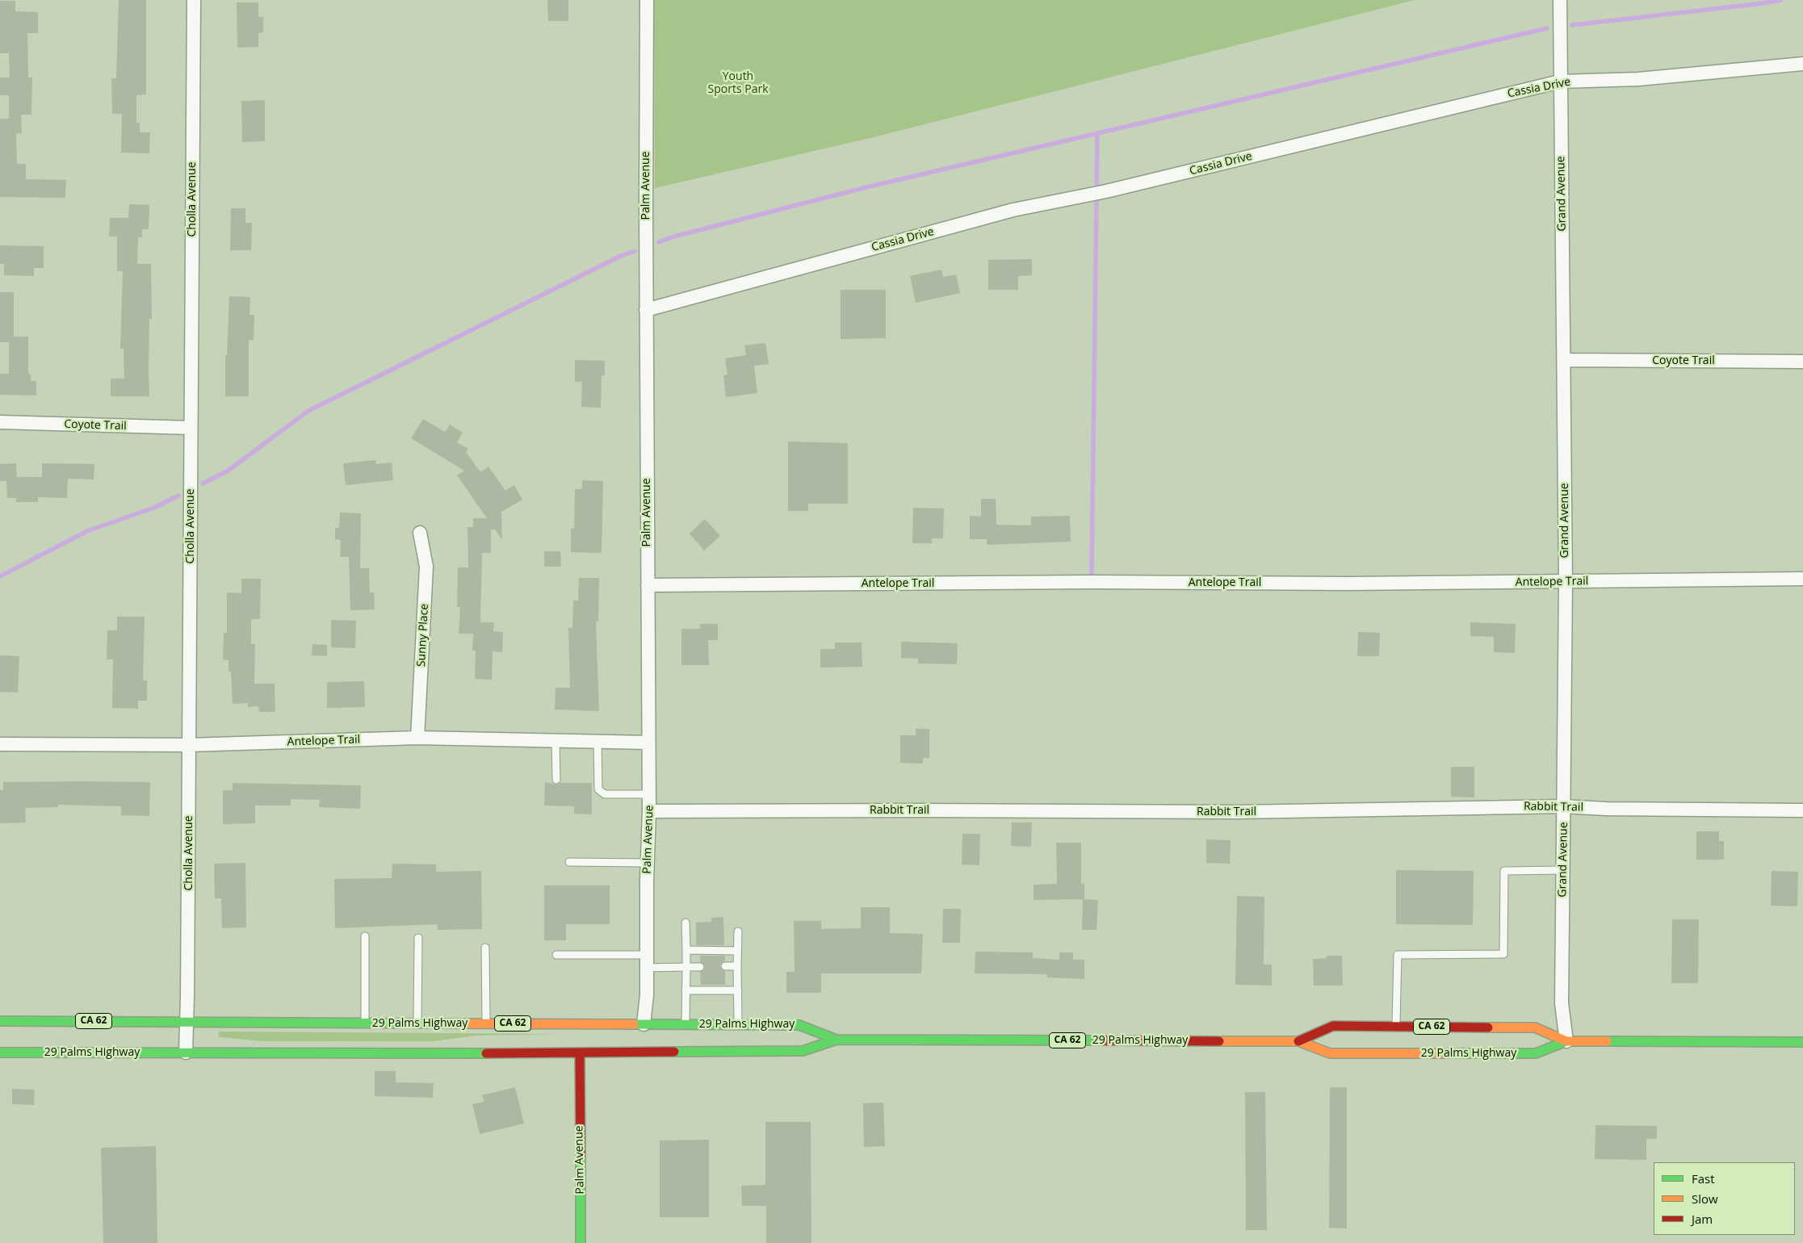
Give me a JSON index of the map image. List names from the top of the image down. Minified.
{"streets":{"main road":["Palm Avenue","CA 62","29 Palms Highway"],"street":["Cassia Drive","Grand Avenue","Cholla Avenue","Coyote Trail","Antelope Trail","Sunny Place","Rabbit Trail"]},"crossings":[["Cassia Drive","Palm Avenue"],["Cassia Drive","Grand Avenue"],["Palm Avenue","Antelope Trail"],["Palm Avenue","Rabbit Trail"],["Palm Avenue","29 Palms Highway"],["Grand Avenue","Coyote Trail"],["Grand Avenue","Antelope Trail"],["Grand Avenue","Rabbit Trail"],["Grand Avenue","29 Palms Highway"],["Cholla Avenue","Coyote Trail"],["Cholla Avenue","Antelope Trail"],["Cholla Avenue","29 Palms Highway"],["Antelope Trail","Sunny Place"]],"parks":["Youth Sports Park"],"legend":["Fast","Slow","Jam"]}
